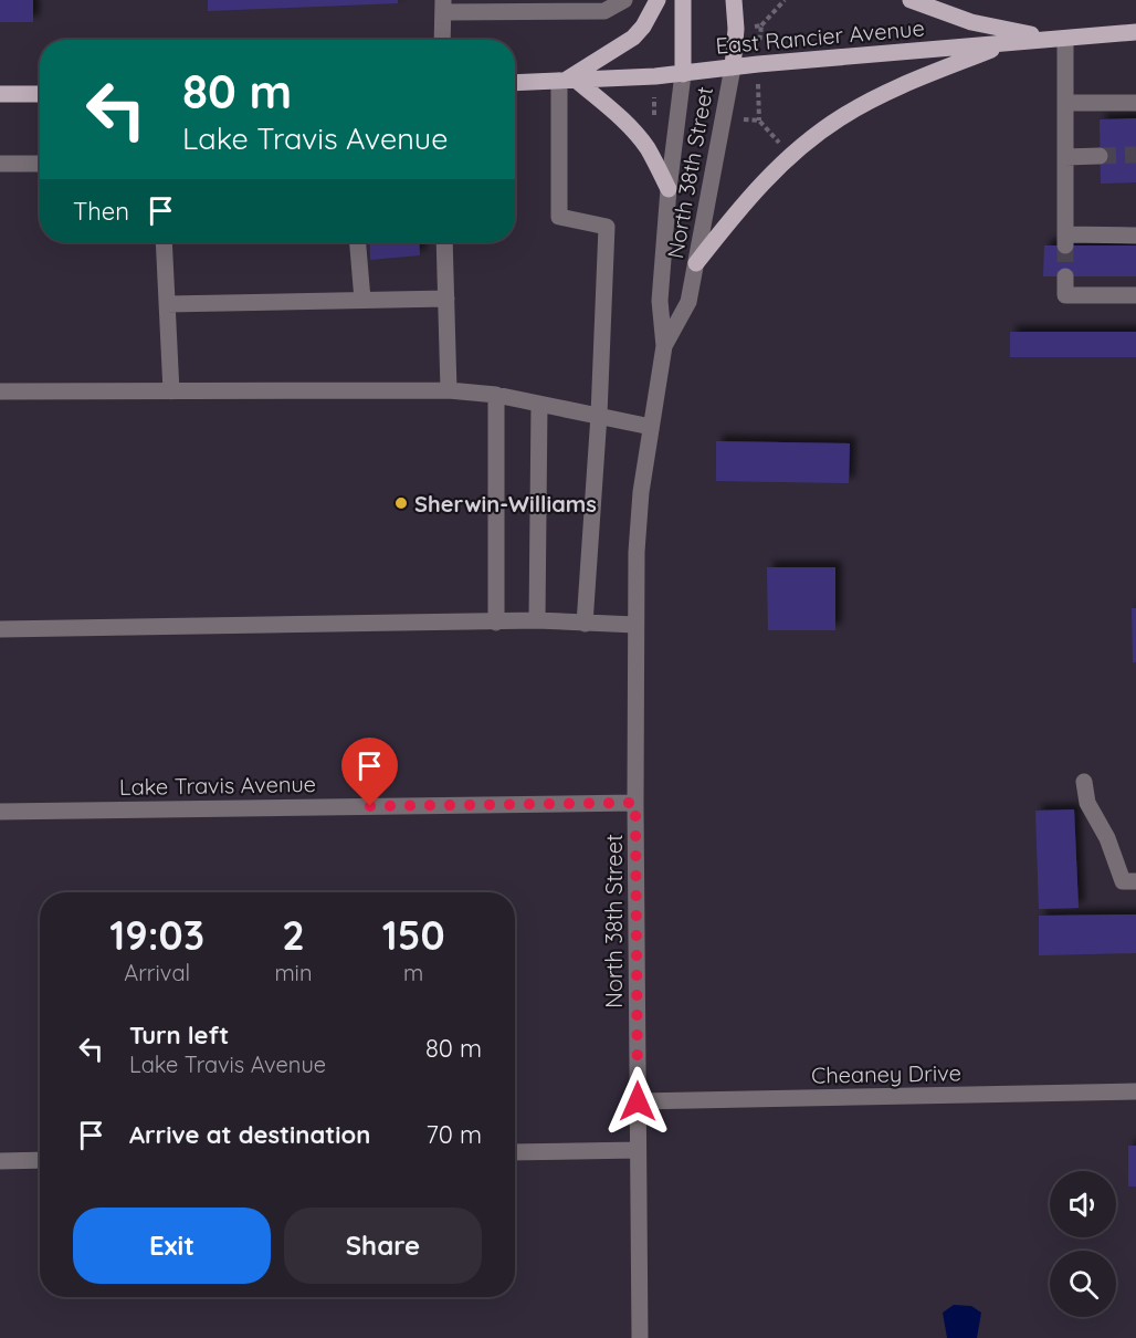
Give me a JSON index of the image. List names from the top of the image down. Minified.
{"streets":{"main road":["East Rancier Avenue","North 38th Street"],"street":["Lake Travis Avenue","Cheaney Drive"]},"crossings":[["East Rancier Avenue","North 38th Street"],["North 38th Street","Lake Travis Avenue"],["North 38th Street","Cheaney Drive"]],"places":["Sherwin-Williams"],"page":{"turn":["80 m","Lake Travis Avenue"],"then":"Then","eta":["19:03","Arrival","2","min","150","m"],"list":[{"name":"Turn left","note":"Lake Travis Avenue","value":"80 m"},{"name":"Arrive at destination","value":"70 m"}],"buttons":["Exit","Share"]}}
